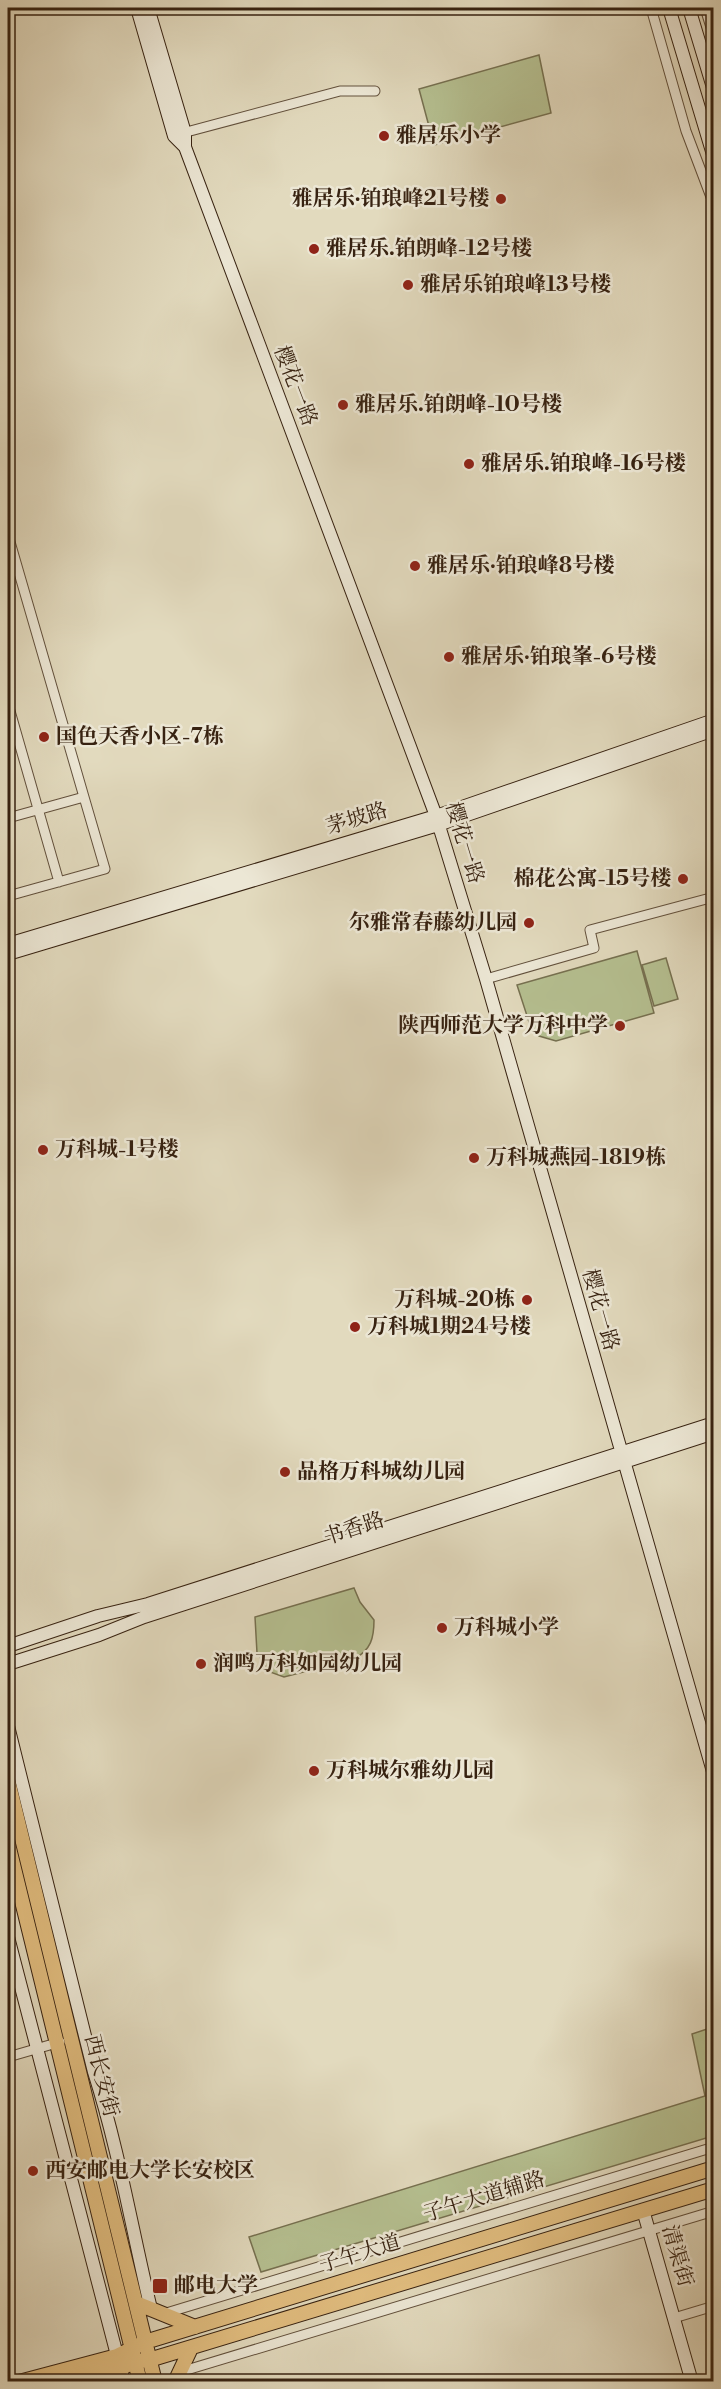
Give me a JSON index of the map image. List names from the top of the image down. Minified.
{"streets":{"main road":["西长安街","子午大道"],"street":["樱花一路","茅坡路","书香路","子午大道辅路","清渠街"]},"crossings":[["樱花一路","茅坡路"],["樱花一路","书香路"],["西长安街","子午大道"],["子午大道","清渠街"]],"places":{"other":["雅居乐小学","雅居乐·铂琅峰21号楼","雅居乐.铂朗峰-12号楼","雅居乐铂琅峰13号楼","雅居乐.铂朗峰-10号楼","雅居乐.铂琅峰-16号楼","雅居乐·铂琅峰8号楼","雅居乐·铂琅峯-6号楼","国色天香小区-7栋","棉花公寓-15号楼","尔雅常春藤幼儿园","陕西师范大学万科中学","万科城-1号楼","万科城燕园-1819栋","万科城-20栋","万科城1期24号楼","品格万科城幼儿园","万科城小学","润鸣万科如园幼儿园","万科城尔雅幼儿园","西安邮电大学长安校区"],"transit":["邮电大学"]}}
